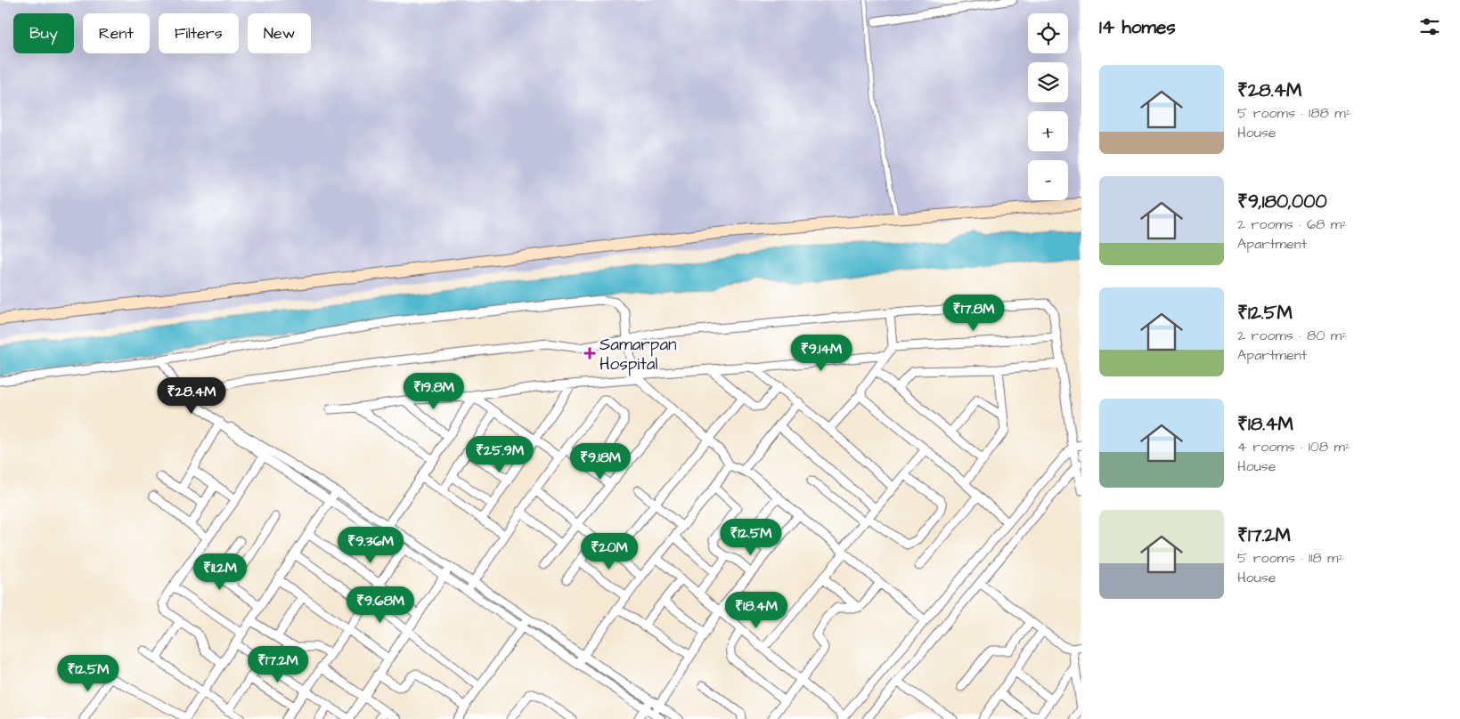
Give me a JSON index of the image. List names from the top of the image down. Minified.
{"places":{"health":["Samarpan Hospital"]},"page":{"heading":"14 homes","map_buttons":["+","−"],"chip":["Buy","Rent","Filters","New"],"list":[{"name":"₹28.4M","note":"5 rooms · 188 m² · House"},{"name":"₹9,180,000","note":"2 rooms · 68 m² · Apartment"},{"name":"₹12.5M","note":"2 rooms · 80 m² · Apartment"},{"name":"₹18.4M","note":"4 rooms · 108 m² · House"},{"name":"₹17.2M","note":"5 rooms · 118 m² · House"}],"price":["₹17.8M","₹9.14M","₹19.8M","₹28.4M","₹25.9M","₹9.18M","₹12.5M","₹9.36M","₹20M","₹11.2M","₹9.68M","₹18.4M","₹17.2M","₹12.5M"]}}
